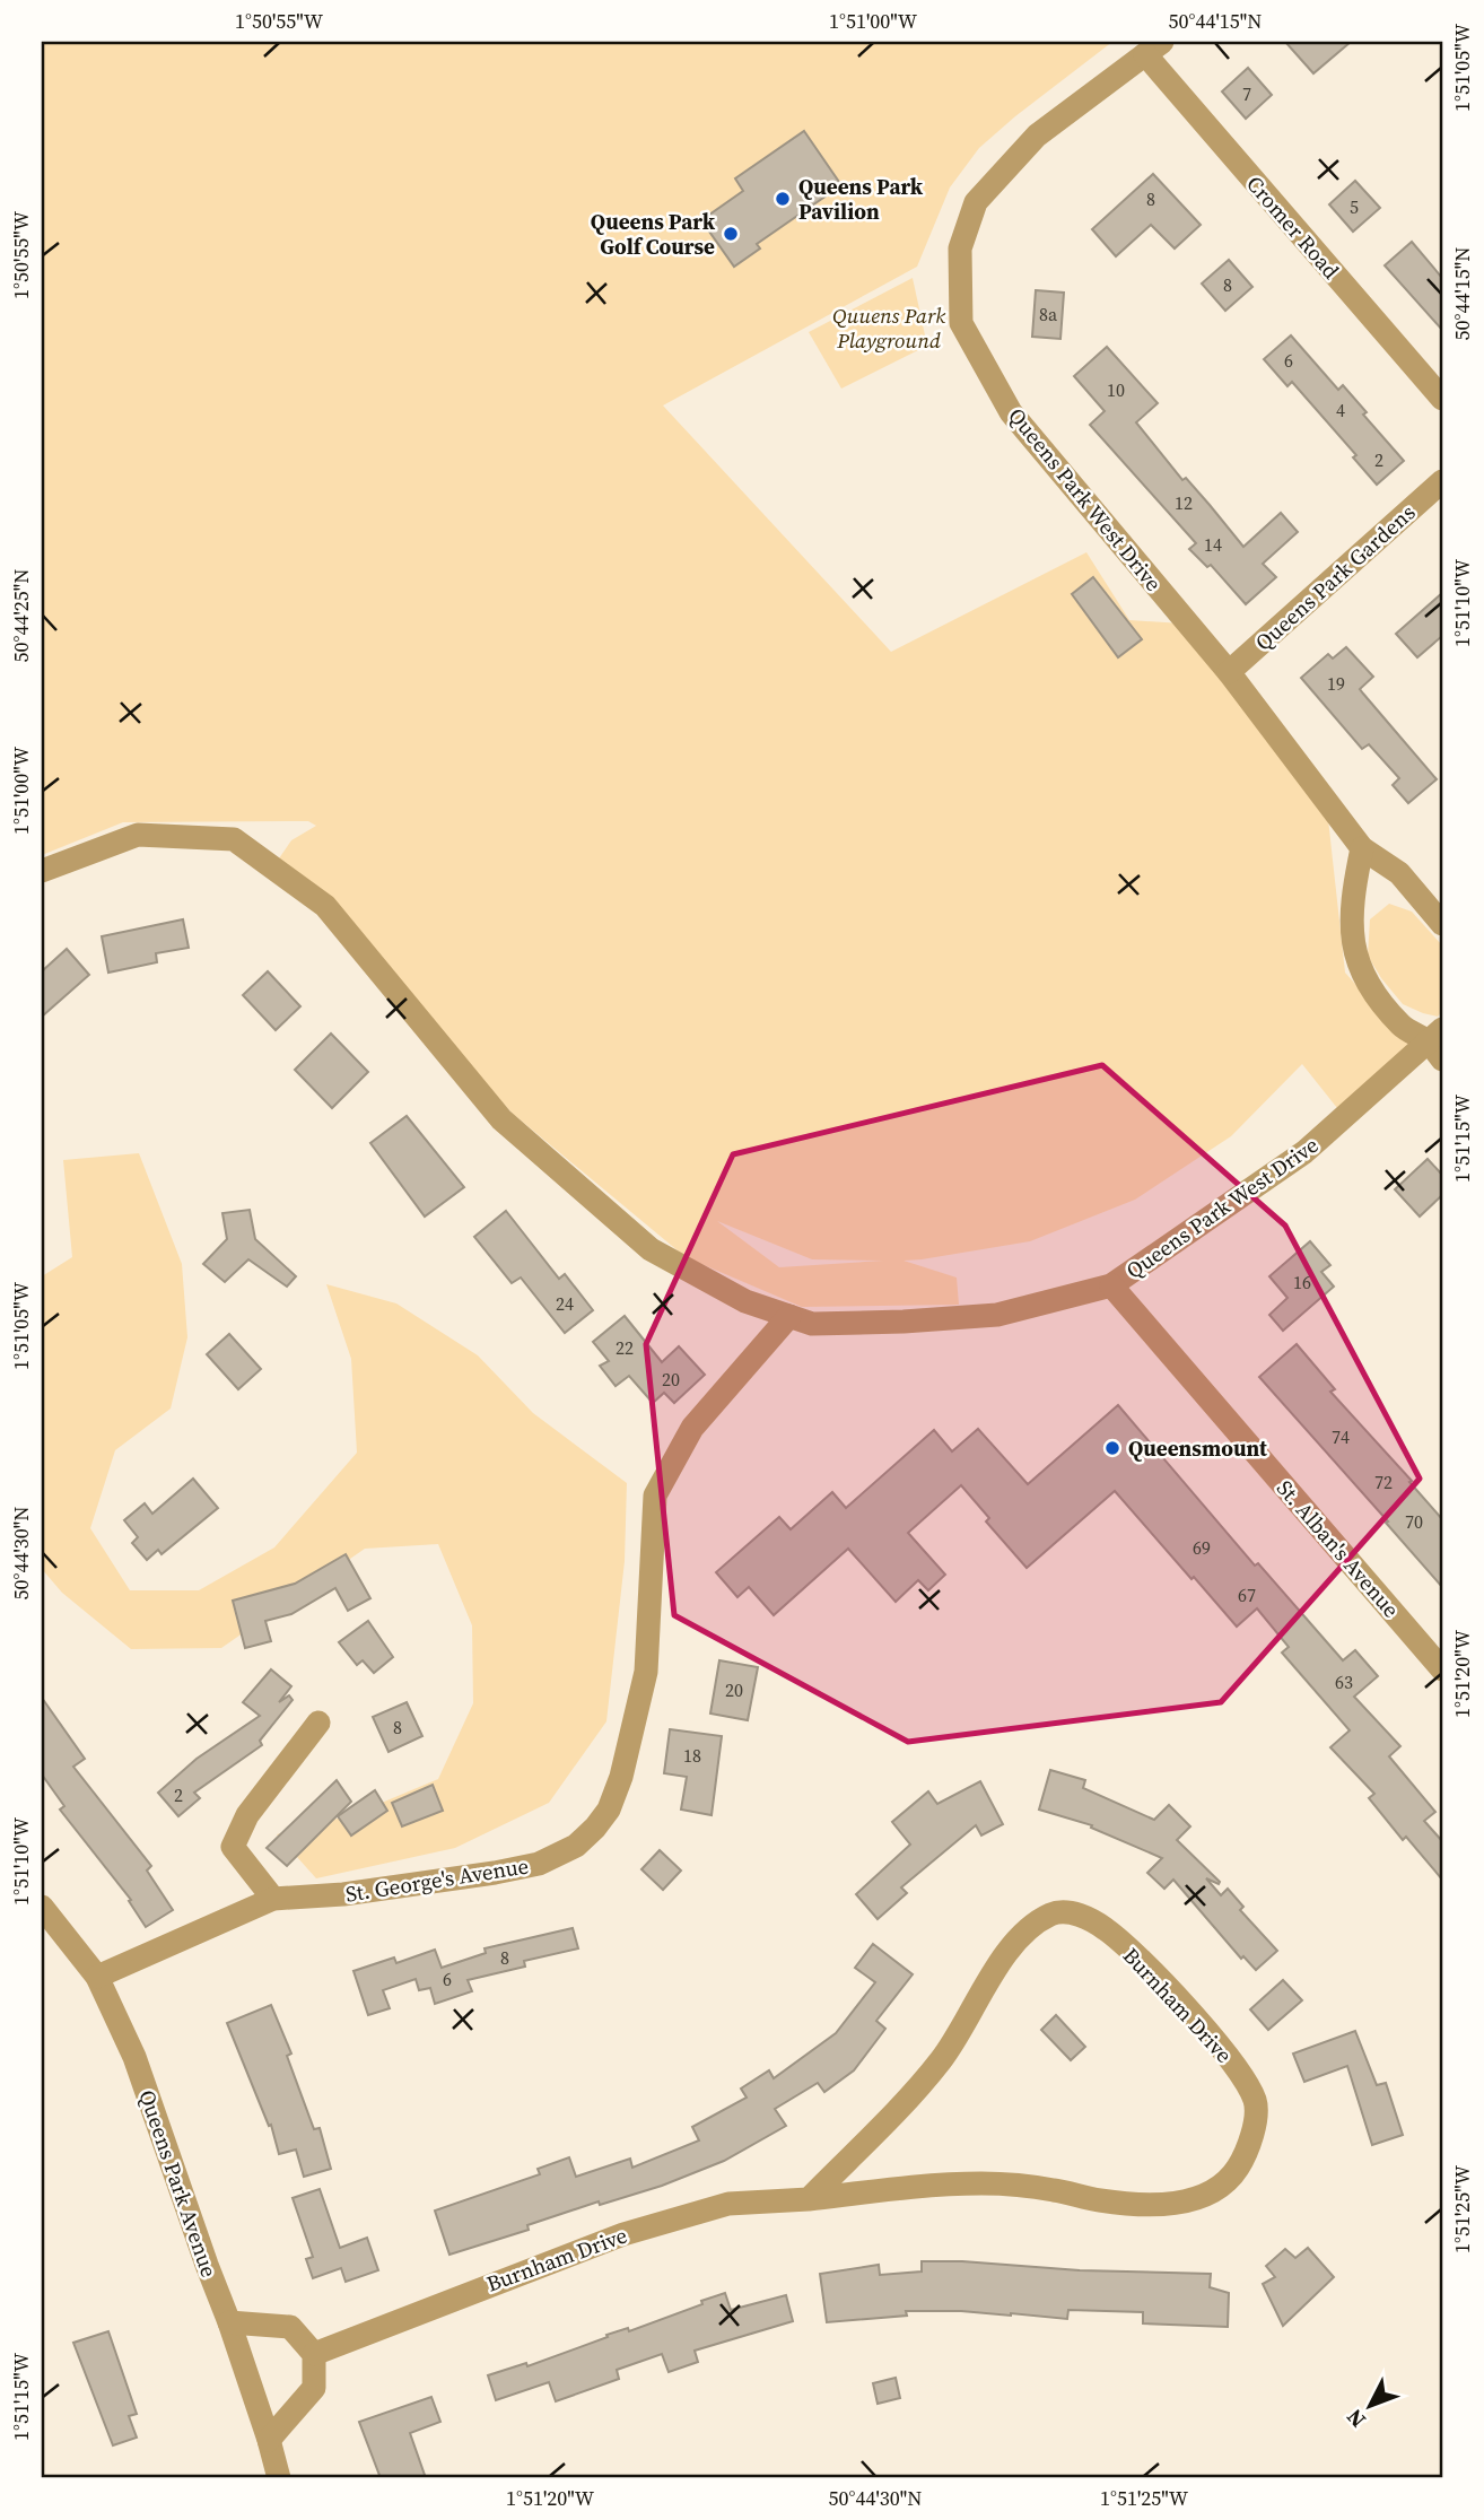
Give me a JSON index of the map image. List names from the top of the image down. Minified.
{"streets":{"street":["Cromer Road","Queens Park West Drive","Queens Park Gardens","St. Alban's Avenue","St. George's Avenue","Burnham Drive","Queens Park Avenue"]},"crossings":[["Cromer Road","Queens Park West Drive"],["Queens Park West Drive","Queens Park Gardens"],["Queens Park West Drive","St. Alban's Avenue"],["Queens Park West Drive","St. George's Avenue"],["St. George's Avenue","Queens Park Avenue"]],"parks":["Quuens Park Playground"],"places":["Queens Park Pavilion","Queens Park Golf Course","Queensmount"],"house_numbers":["7","8","5","8","8a","6","10","4","2","12","14","19","16","24","22","20","74","72","70","69","67","63","20","8","18","2","8","6"],"north":"bottom left","coordinates":["1°50'55\"W","1°51'00\"W","50°44'15\"N","1°51'05\"W","1°51'10\"W","50°44'25\"N","1°51'15\"W","50°44'30\"N","1°51'20\"W","1°51'25\"W"]}
